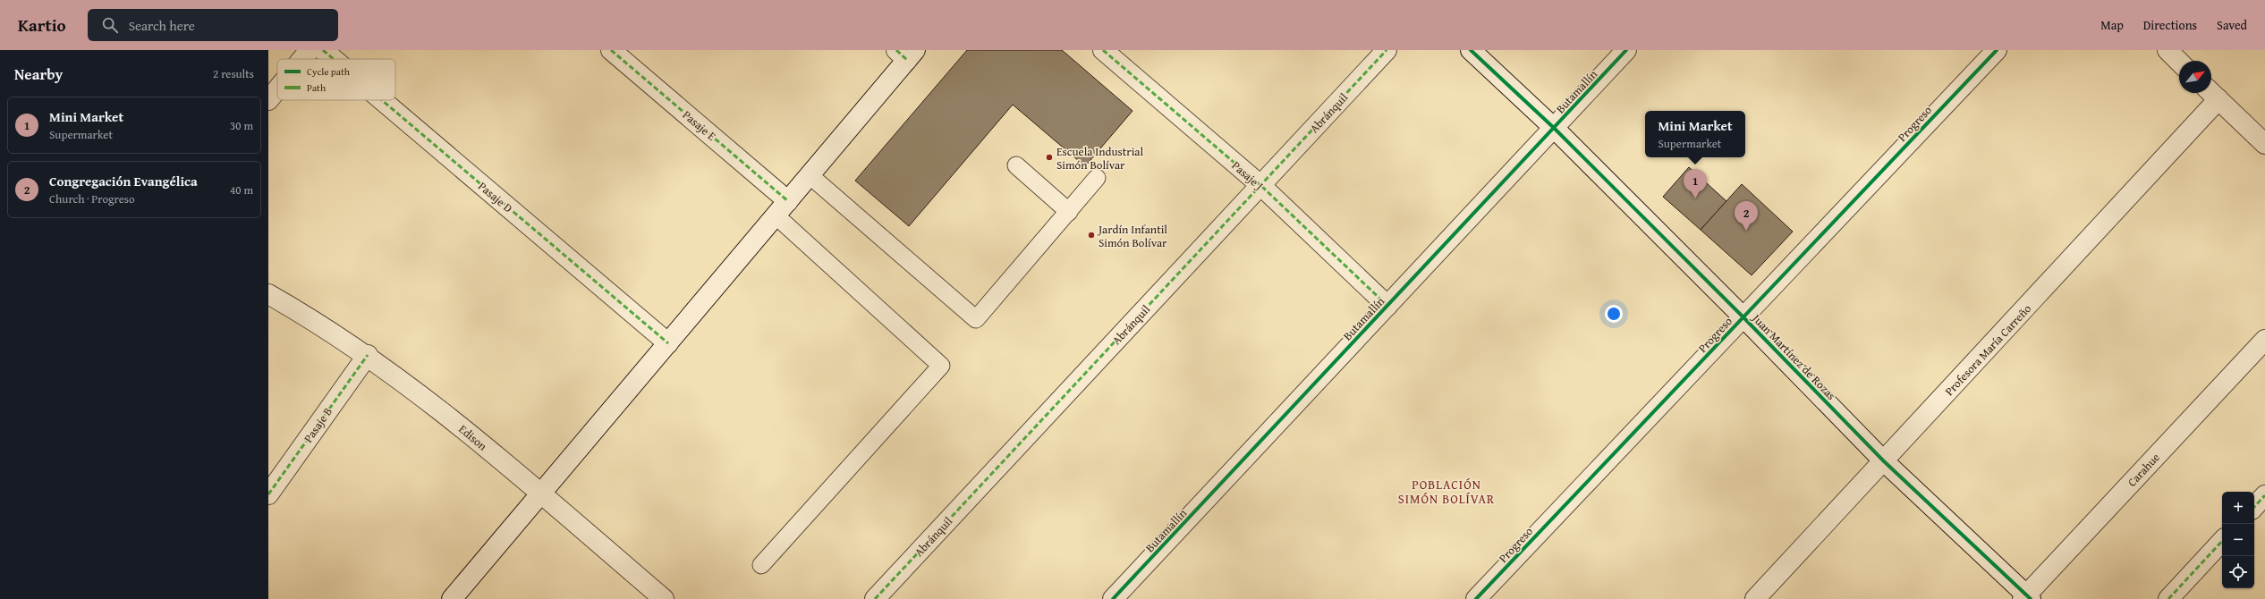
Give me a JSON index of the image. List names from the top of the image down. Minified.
{"streets":{"street":["Butamallín","Abránquil","Progreso","Pasaje E","Pasaje J","Pasaje D","Profesora María Carreño","Juan Martínez de Rozas","Pasaje B","Edison","Carahue"]},"crossings":[["Butamallín","Pasaje J"],["Butamallín","Juan Martínez de Rozas"],["Abránquil","Pasaje J"],["Progreso","Juan Martínez de Rozas"],["Profesora María Carreño","Juan Martínez de Rozas"],["Juan Martínez de Rozas","Carahue"],["Pasaje B","Edison"]],"districts":["POBLACIÓN SIMÓN BOLÍVAR"],"places":["Escuela Industrial Simón Bolívar","Jardín Infantil Simón Bolívar"],"legend":["Cycle path","Path"],"north":"top right","page":{"header":"Kartio","search":"Search here","nav":["Map","Directions","Saved"],"heading":["Nearby","2 results"],"list":[{"mark":"1","name":"Mini Market","note":"Supermarket","value":"30 m"},{"mark":"2","name":"Congregación Evangélica","note":"Church · Progreso","value":"40 m"}],"popup":["Mini Market","Supermarket"],"pins":["1","2"],"map_buttons":["+","−"]}}
